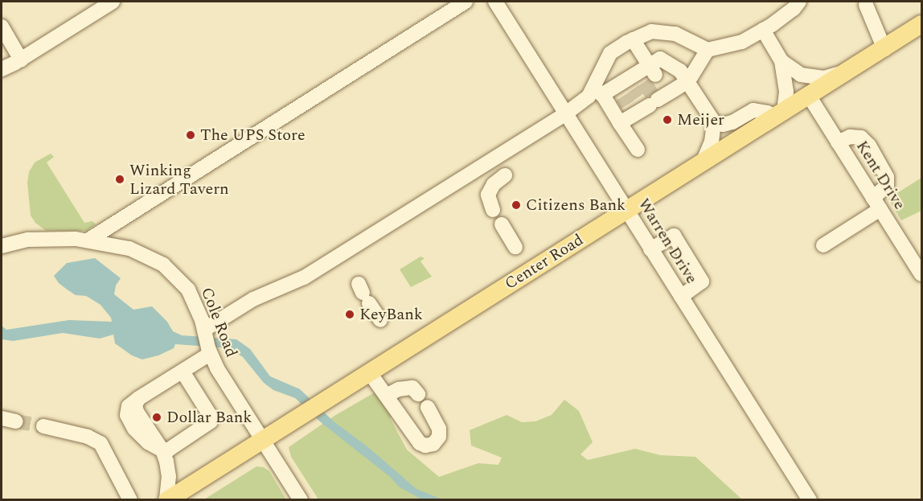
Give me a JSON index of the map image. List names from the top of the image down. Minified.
{"streets":{"main road":["Center Road"],"street":["Kent Drive","Warren Drive","Cole Road"]},"crossings":[["Kent Drive","Center Road"],["Warren Drive","Center Road"],["Center Road","Cole Road"]],"places":["Meijer","The UPS Store","Winking Lizard Tavern","Citizens Bank","KeyBank","Dollar Bank"]}
